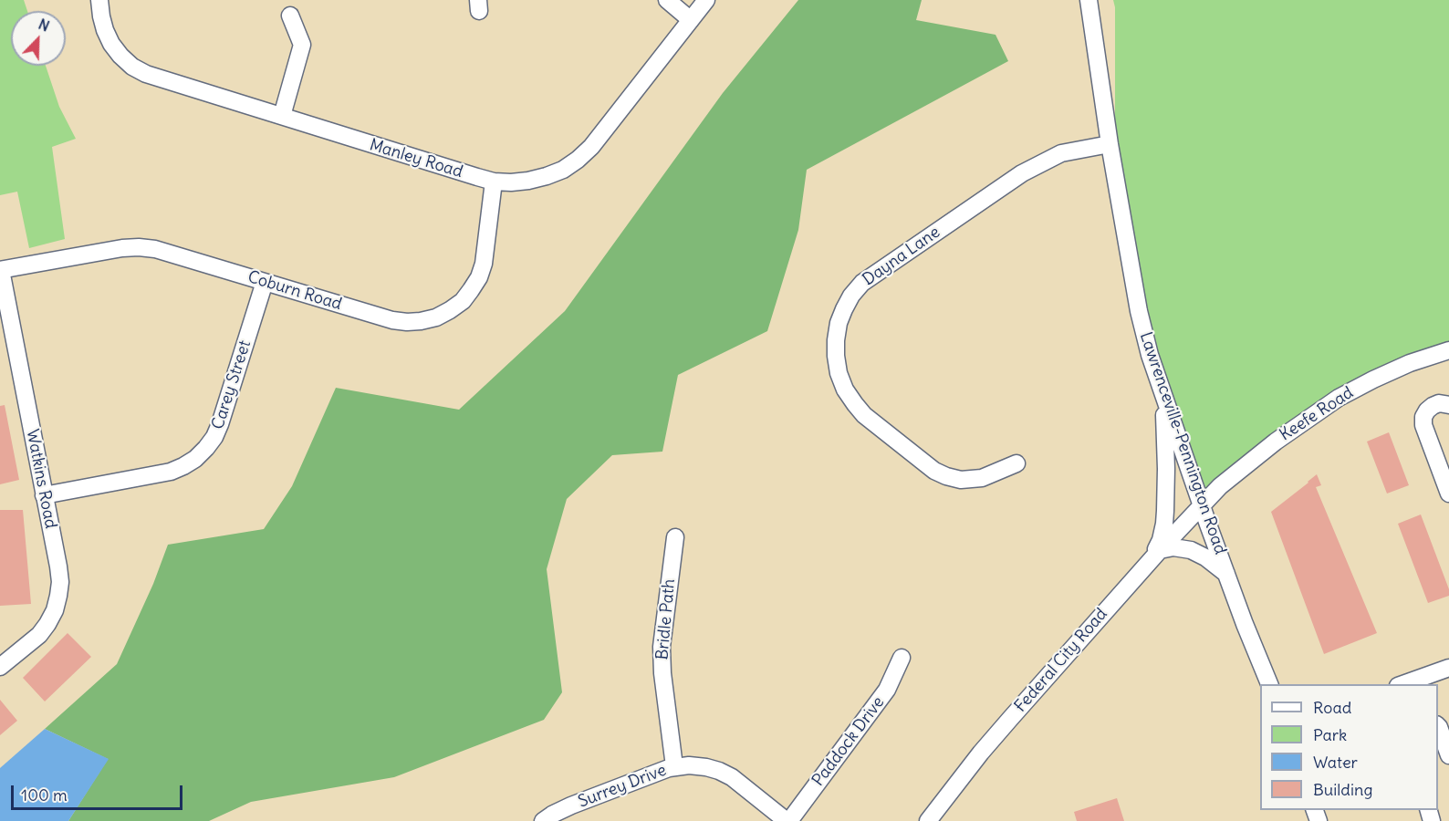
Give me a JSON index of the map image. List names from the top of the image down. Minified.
{"streets":{"street":["Manley Road","Dayna Lane","Coburn Road","Carey Street","Keefe Road","Lawrenceville-Pennington Road","Watkins Road","Bridle Path","Federal City Road","Paddock Drive","Surrey Drive"]},"crossings":[["Manley Road","Coburn Road"],["Dayna Lane","Lawrenceville-Pennington Road"],["Coburn Road","Carey Street"],["Coburn Road","Watkins Road"],["Carey Street","Watkins Road"],["Keefe Road","Lawrenceville-Pennington Road"],["Keefe Road","Federal City Road"],["Lawrenceville-Pennington Road","Federal City Road"],["Bridle Path","Surrey Drive"],["Paddock Drive","Surrey Drive"]],"legend":["Road","Park","Water","Building"],"scale_bar":"100 m","north":"top right"}
